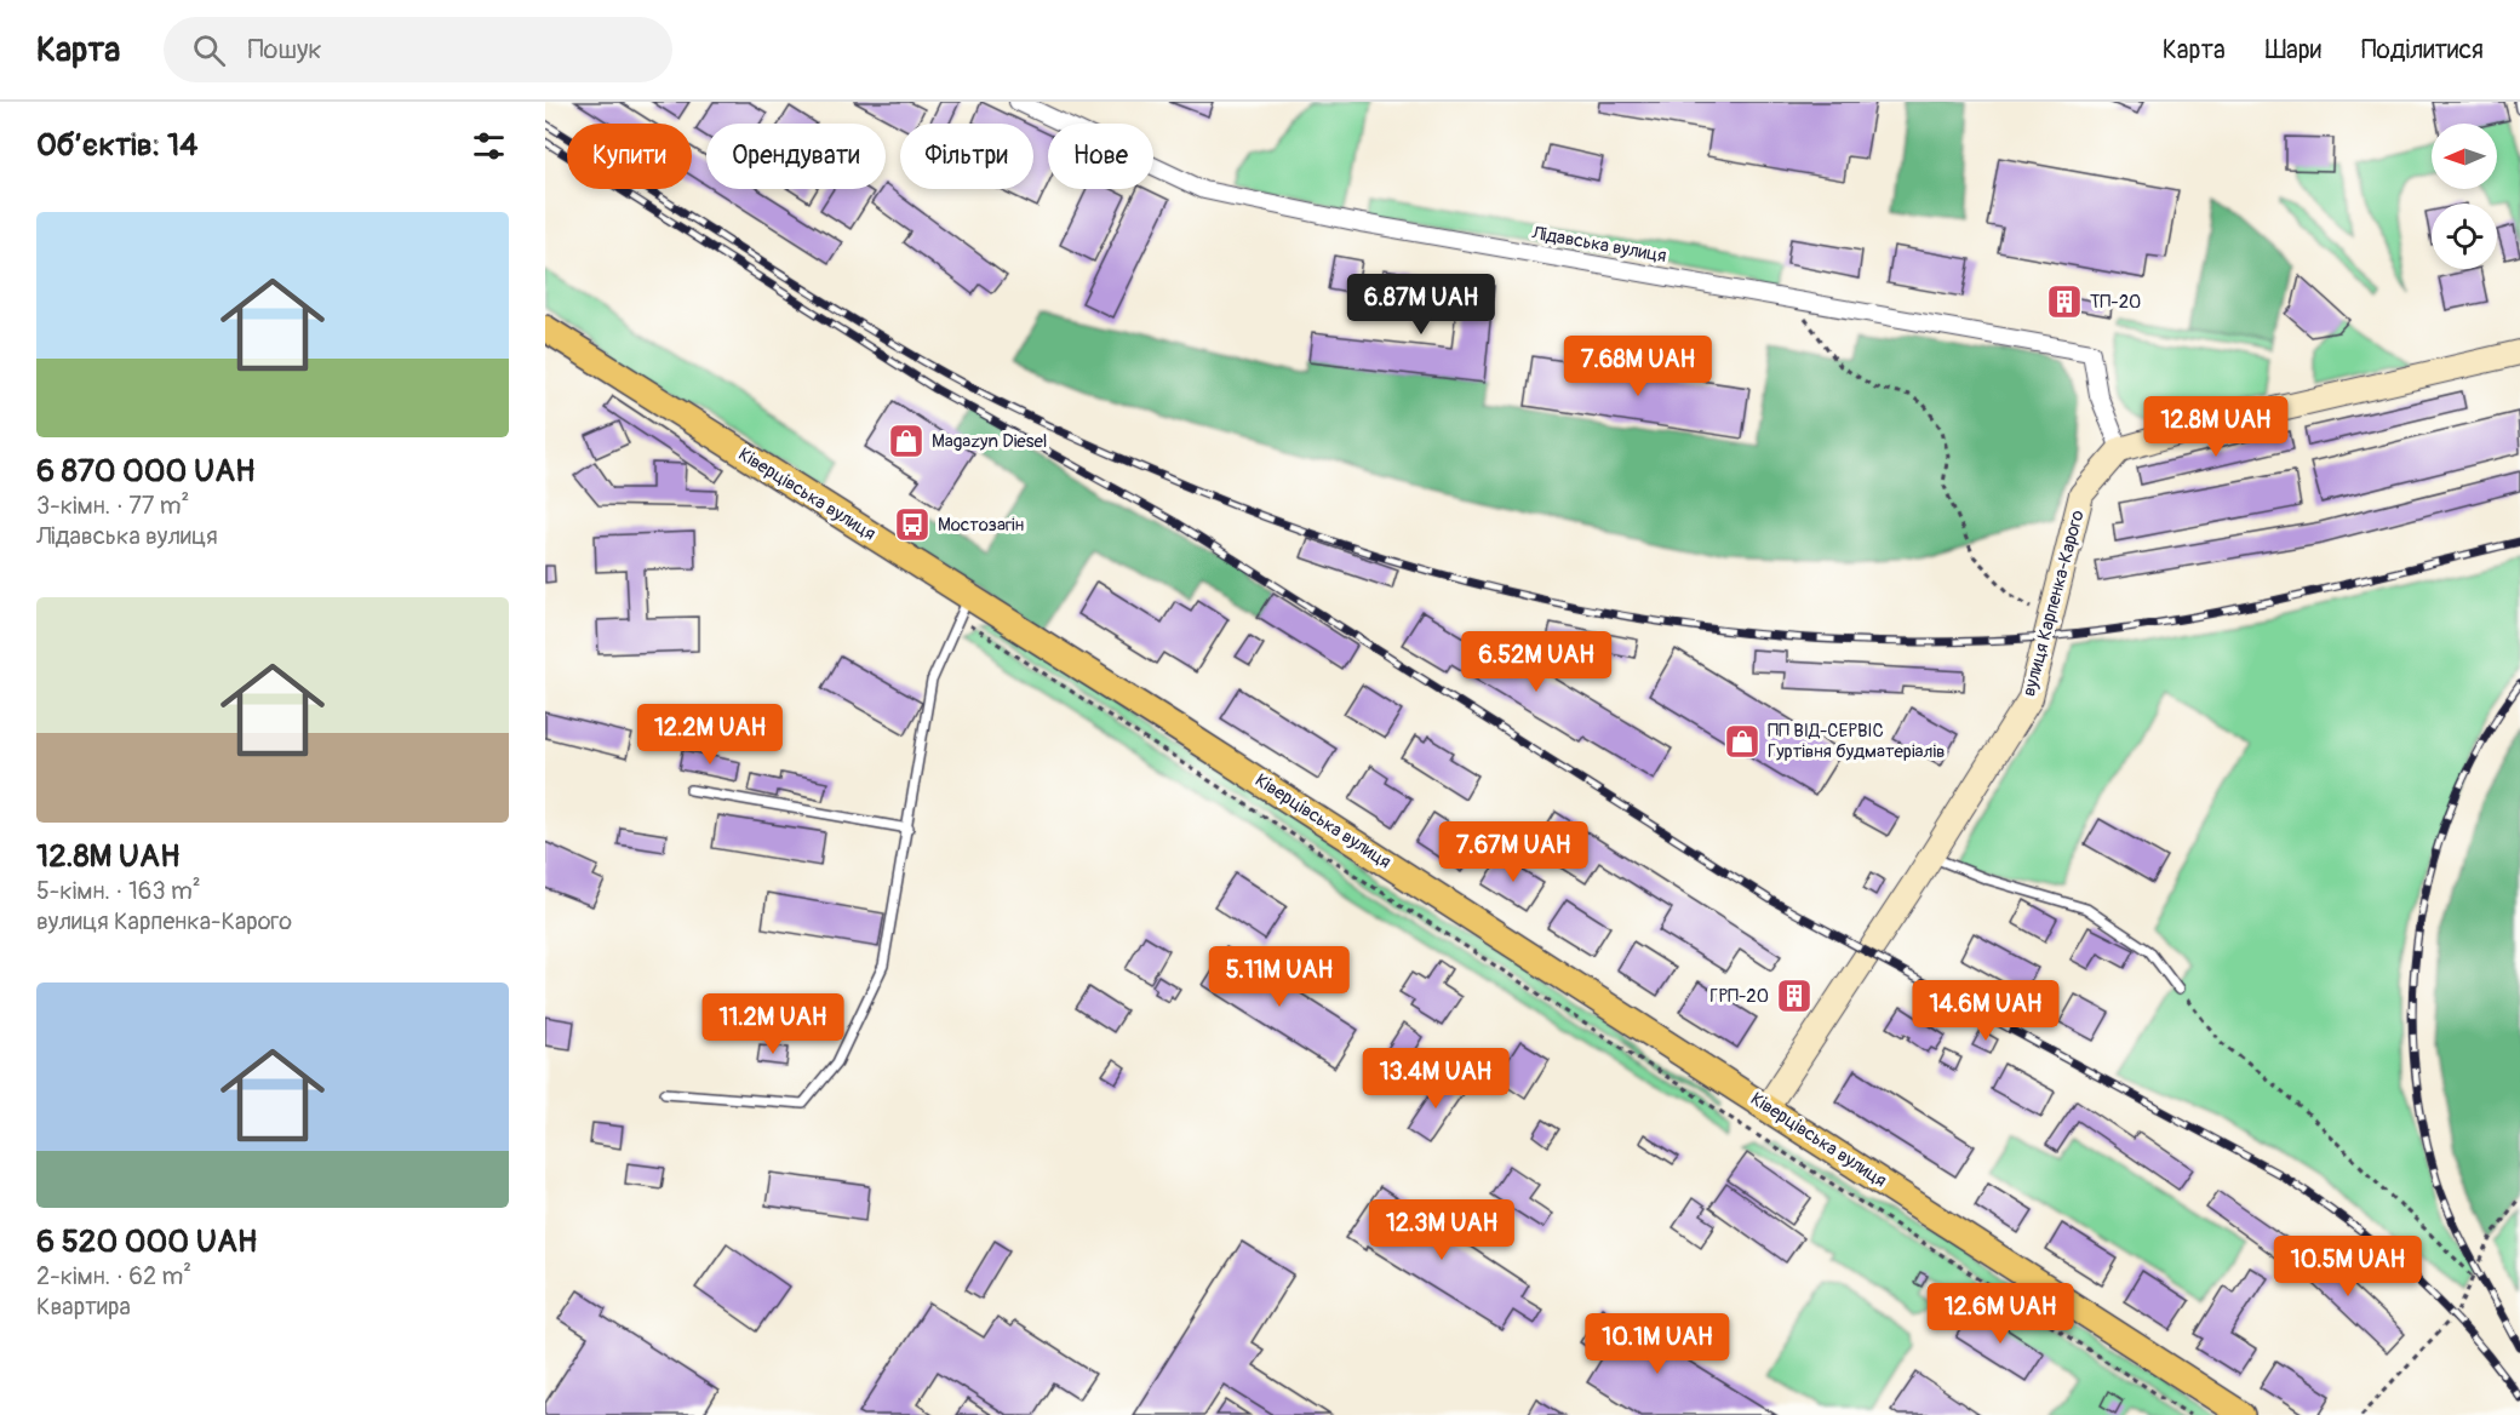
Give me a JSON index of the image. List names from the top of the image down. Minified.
{"streets":{"main road":["Ківерцівська вулиця","вулиця Карпенка-Карого"],"street":["Лідавська вулиця"]},"crossings":[["Лідавська вулиця","вулиця Карпенка-Карого"],["Ківерцівська вулиця","вулиця Карпенка-Карого"]],"places":{"building":["ТП-20","ГРП-20"],"shop":["Magazyn Diesel","ПП ВІД-СЕРВІС Гуртівня будматеріалів"],"bus stop":["Мостозагін"]},"north":"left","page":{"header":"Карта","search":"Пошук","nav":["Карта","Шари","Поділитися"],"heading":"Об’єктів: 14","chip":["Купити","Орендувати","Фільтри","Нове"],"list":[{"name":"6 870 000 UAH","note":"3-кімн. · 77 m² · Лідавська вулиця"},{"name":"12.8M UAH","note":"5-кімн. · 163 m² · вулиця Карпенка-Карого"},{"name":"6 520 000 UAH","note":"2-кімн. · 62 m² · Квартира"}],"price":["6.87M UAH","7.68M UAH","12.8M UAH","6.52M UAH","12.2M UAH","7.67M UAH","5.11M UAH","14.6M UAH","11.2M UAH","13.4M UAH","12.3M UAH","10.5M UAH","12.6M UAH","10.1M UAH"]}}
